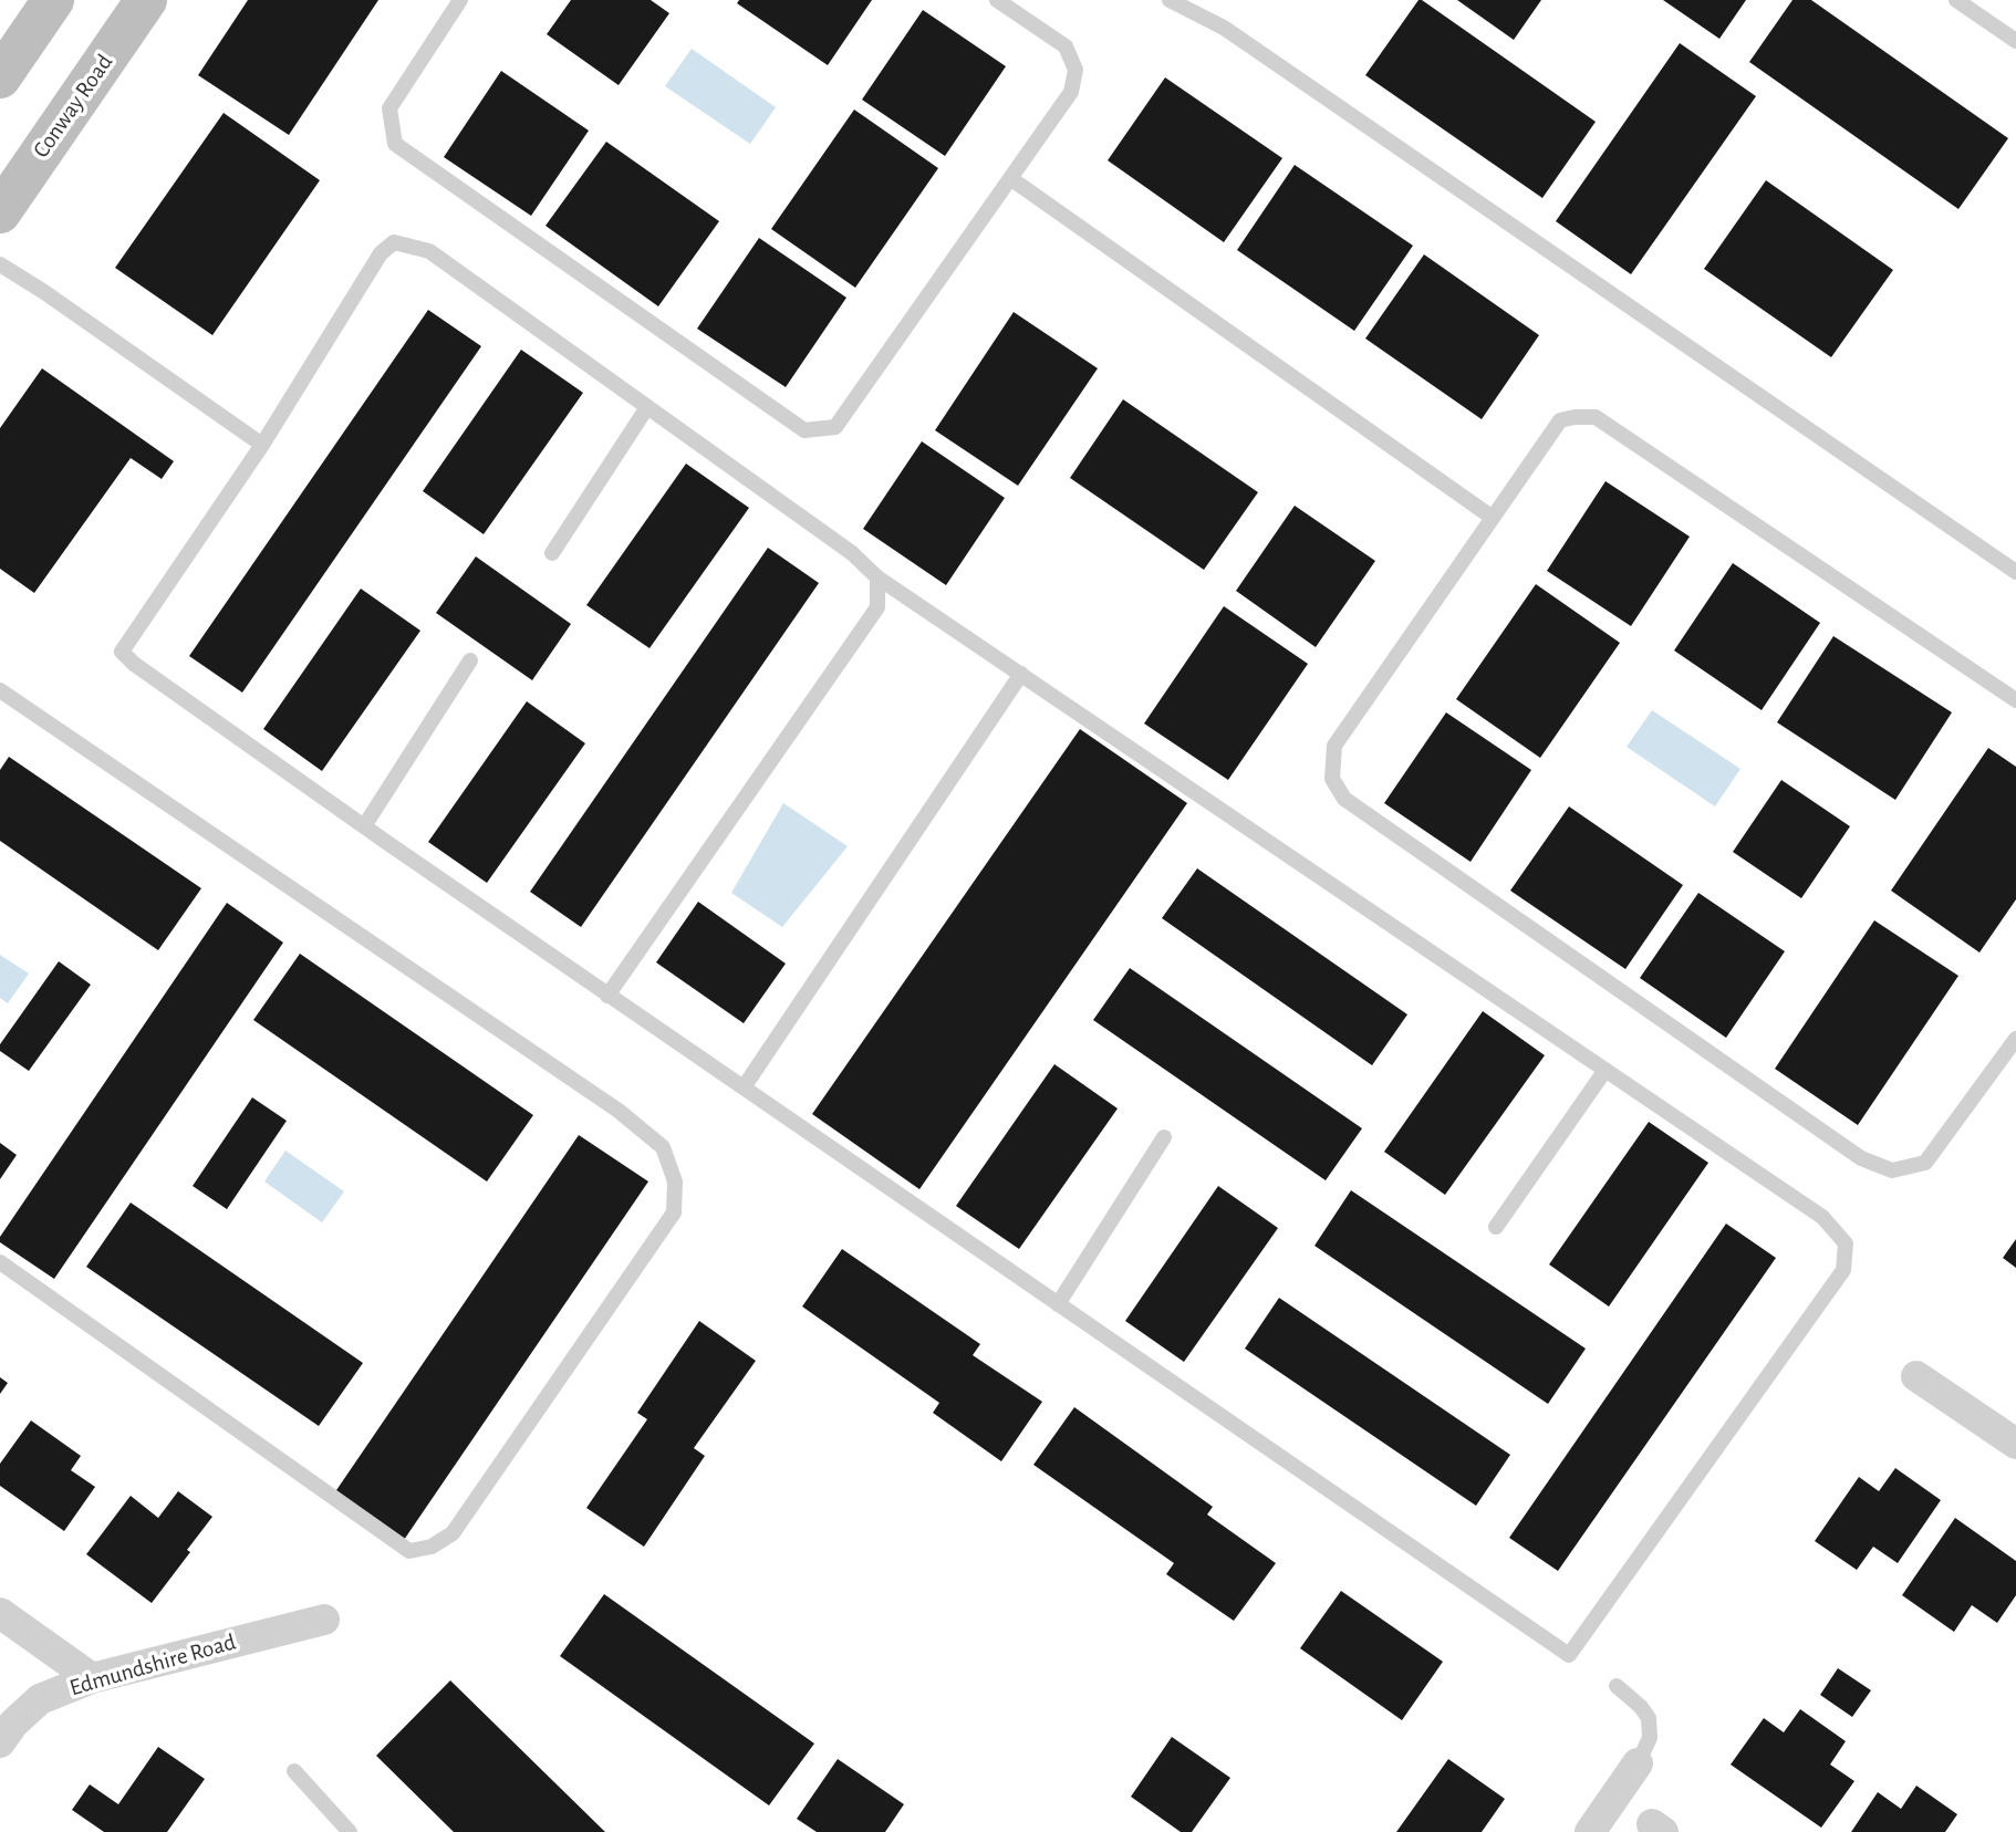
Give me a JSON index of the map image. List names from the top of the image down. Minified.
{"streets":{"main road":["Conway Road"],"street":["Edmundshire Road"]}}
